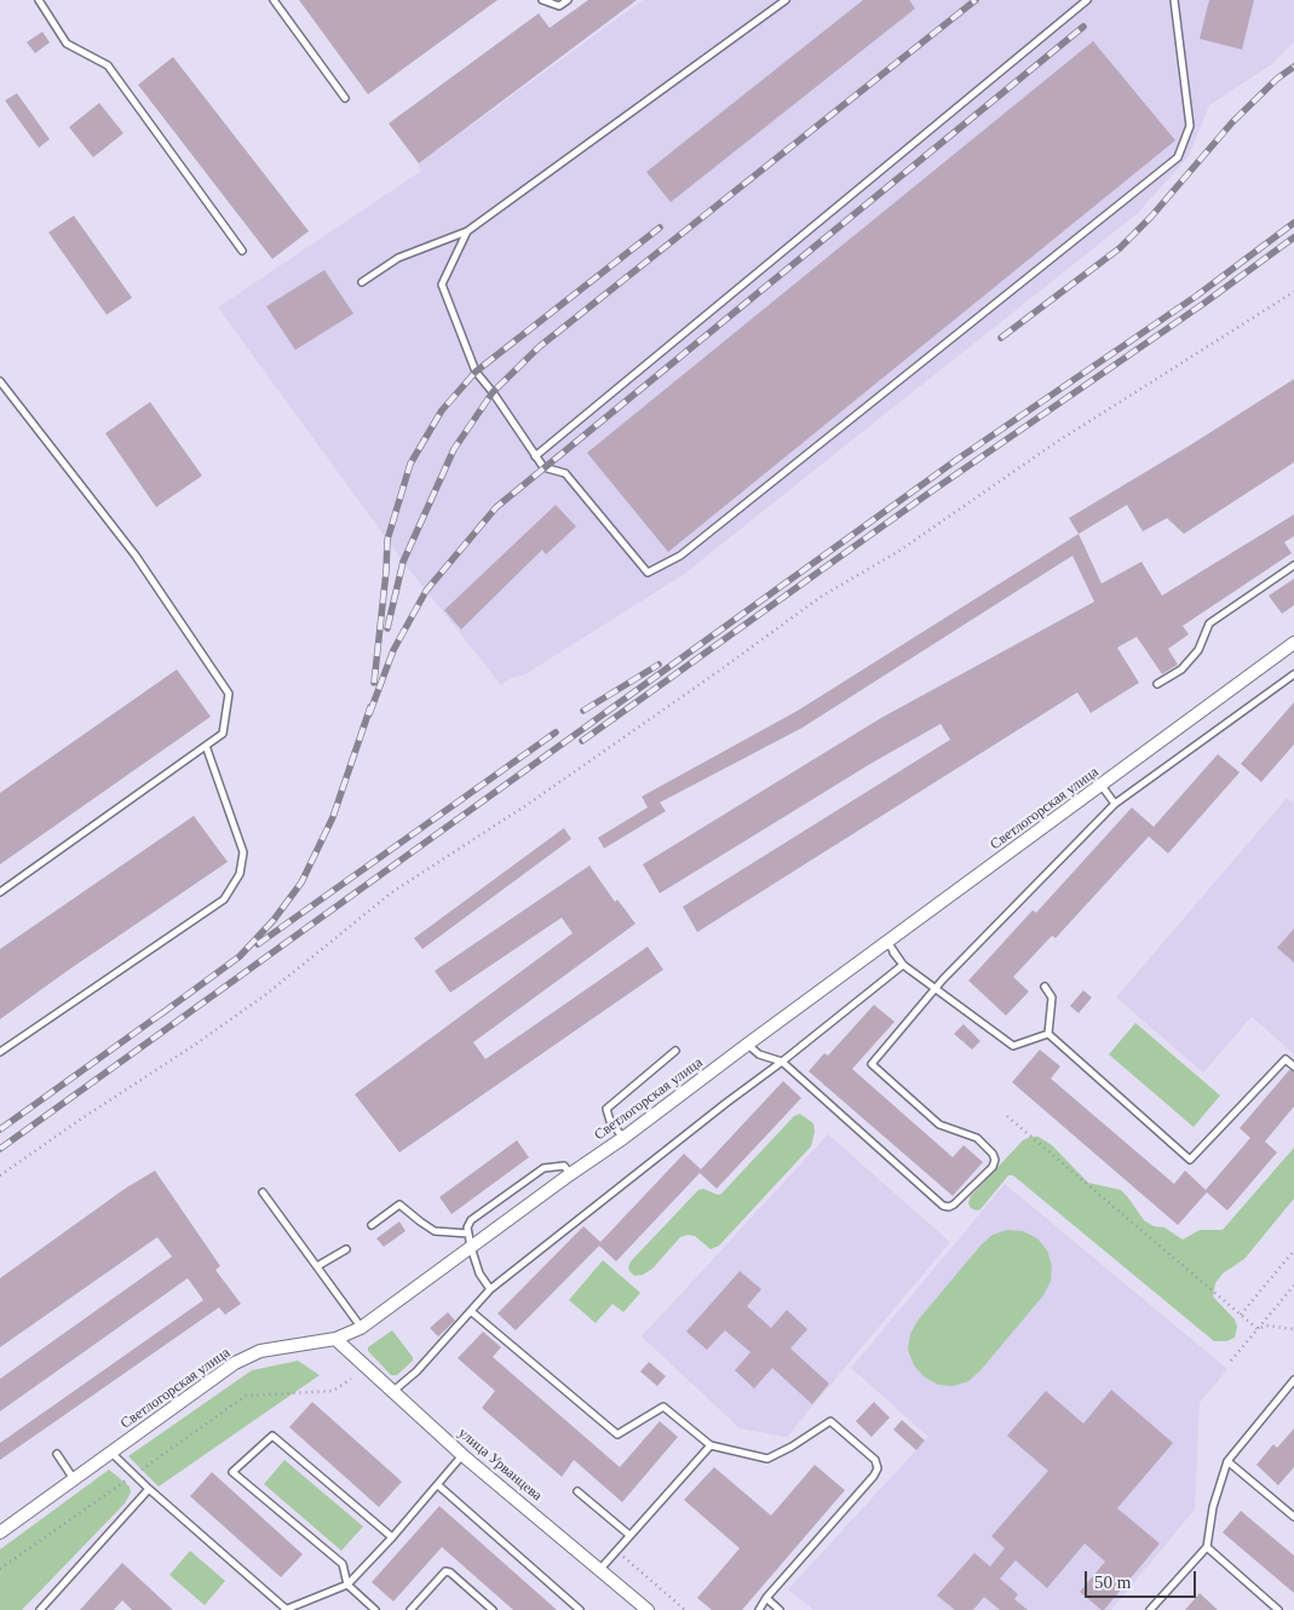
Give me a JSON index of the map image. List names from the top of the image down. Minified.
{"streets":{"street":["Светлогорская улица","улица Урванцева"]},"crossings":[["Светлогорская улица","улица Урванцева"]],"scale_bar":"50 m"}
